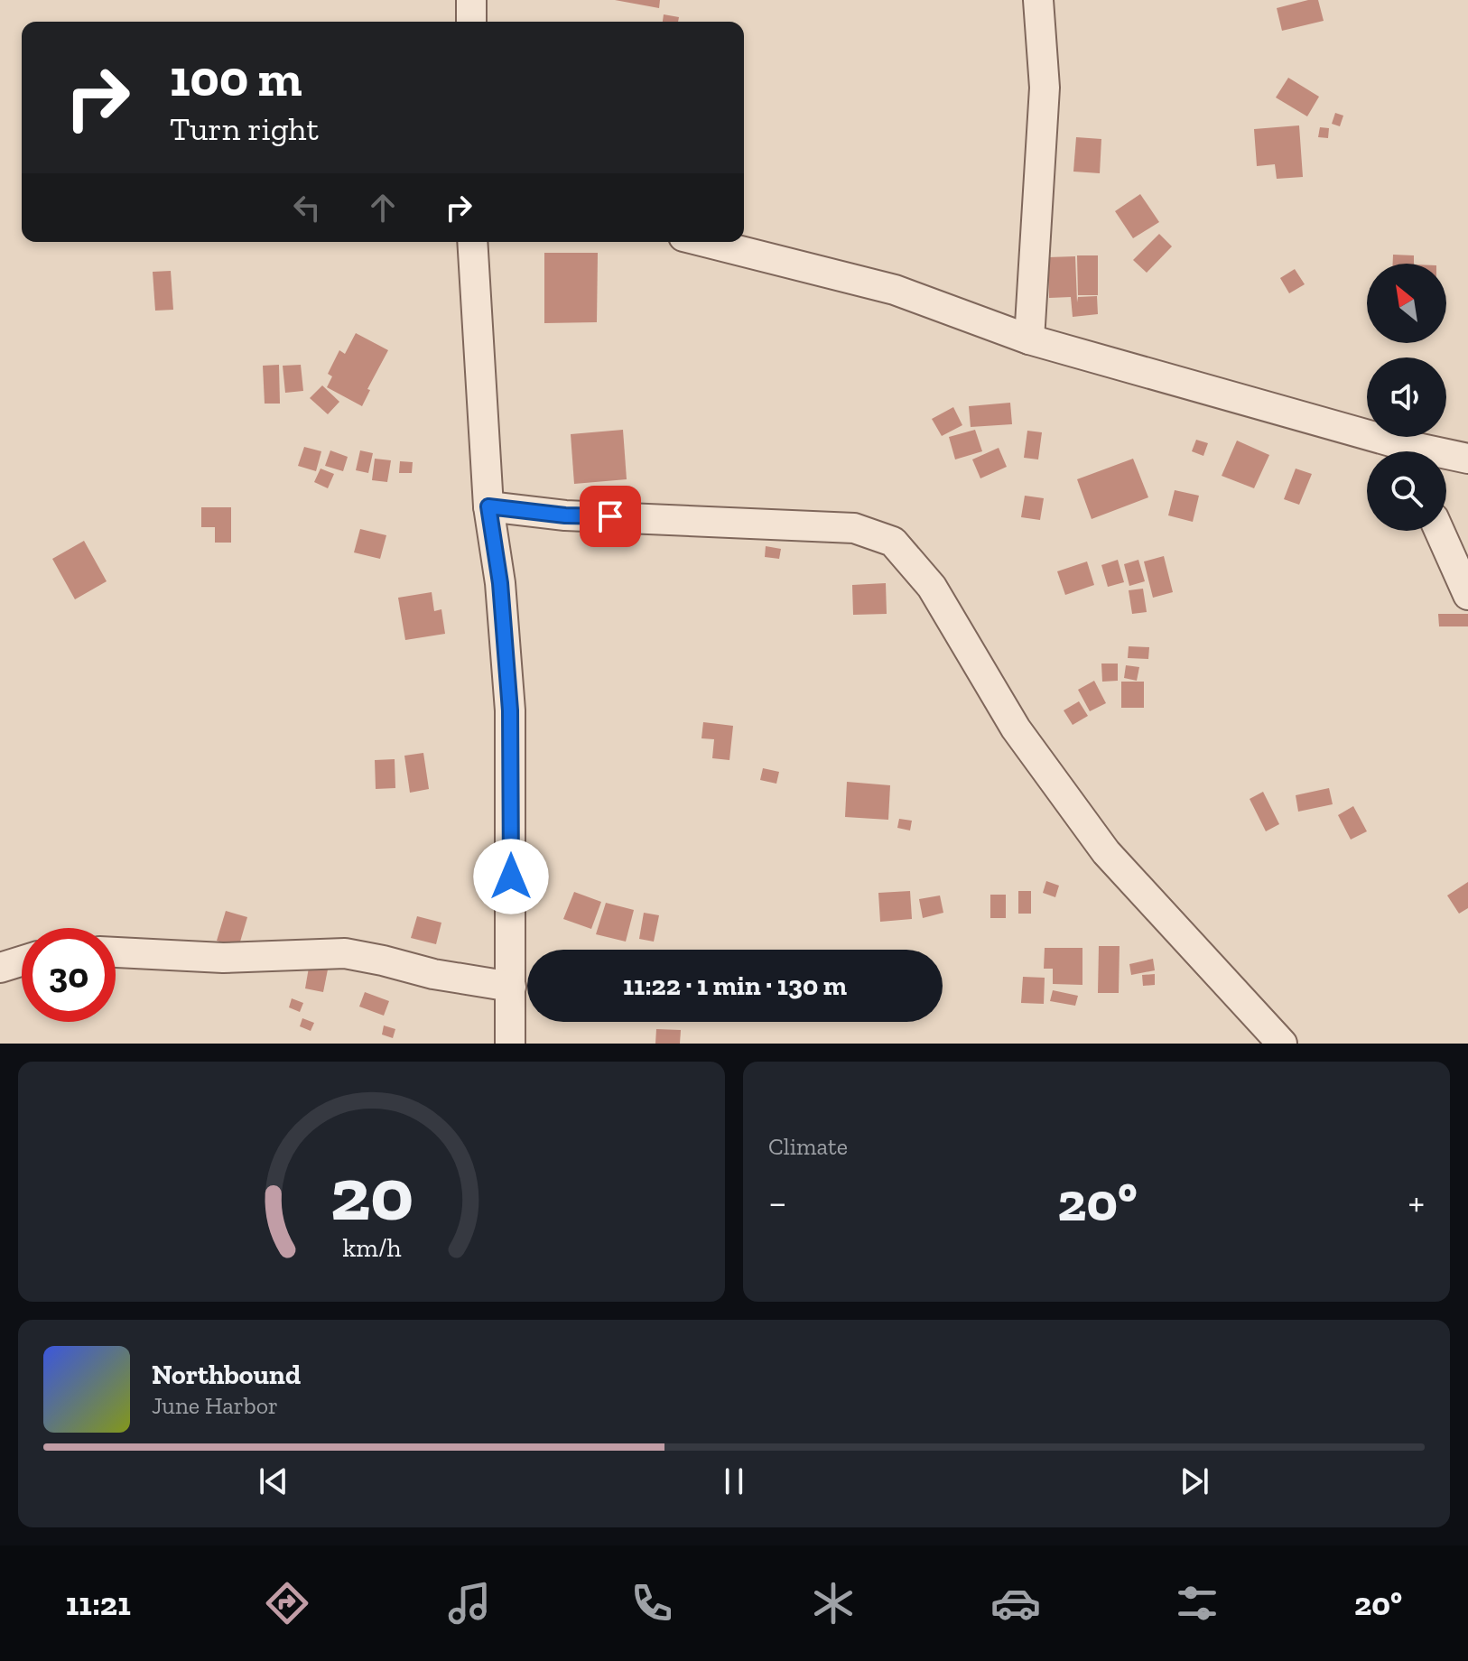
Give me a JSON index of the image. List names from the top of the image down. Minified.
{"north":"top left","page":{"turn":["100 m","Turn right"],"limit":"30","trip":"11:22 · 1 min · 130 m","tile":"Climate","heat":["−","20°","+"],"song":["Northbound","June Harbor"],"tabs":["11:21","20°"],"gauge":["20","km/h"]}}
